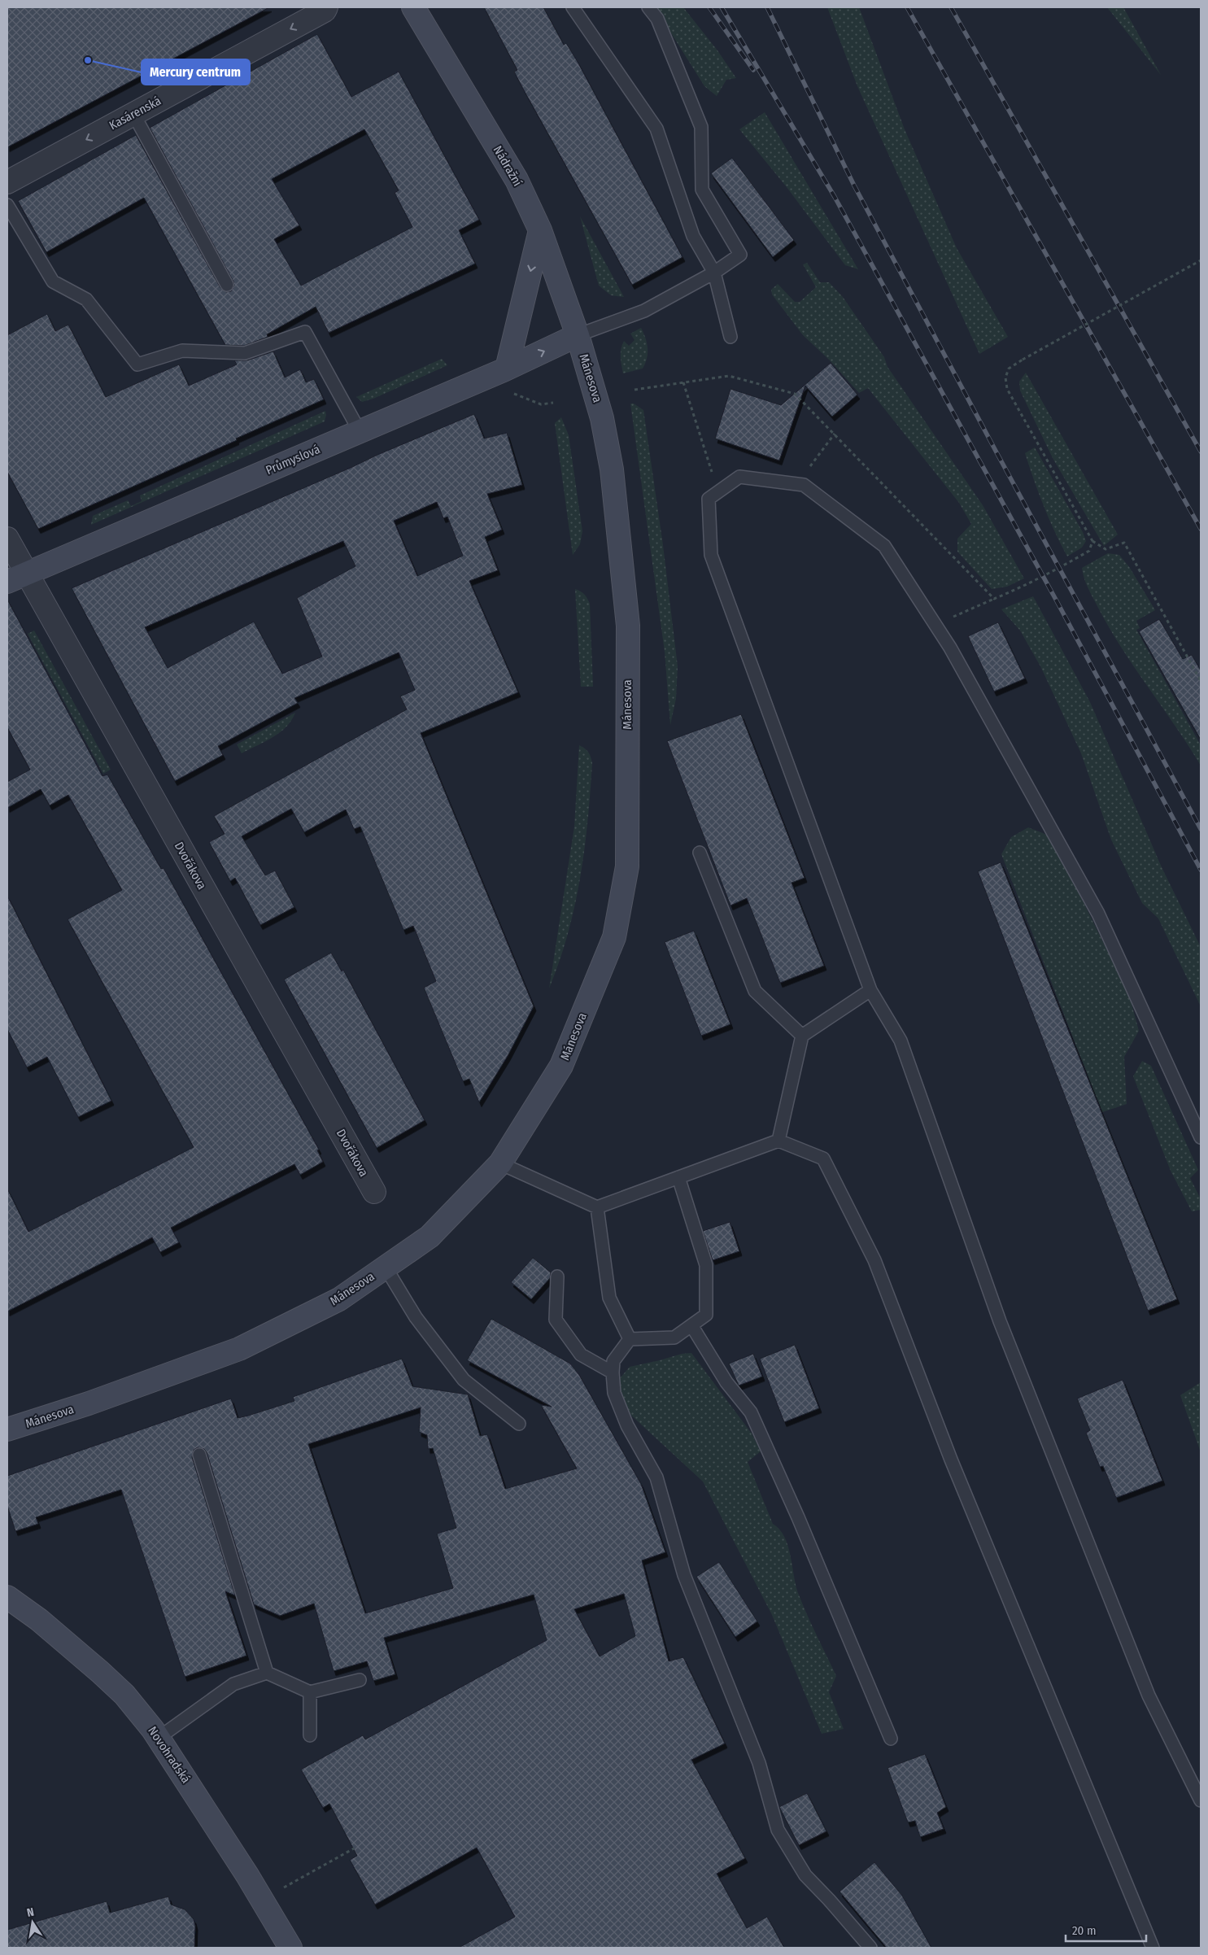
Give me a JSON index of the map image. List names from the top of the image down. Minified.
{"streets":{"main road":["Nádražní","Mánesova","Průmyslová","Novohradská"],"street":["Kasárenská","Dvořákova"]},"crossings":[["Nádražní","Mánesova"],["Nádražní","Průmyslová"],["Mánesova","Průmyslová"],["Průmyslová","Dvořákova"]],"one_way":["Kasárenská"],"places":["Mercury centrum"],"scale_bar":"20 m","north":"top"}
